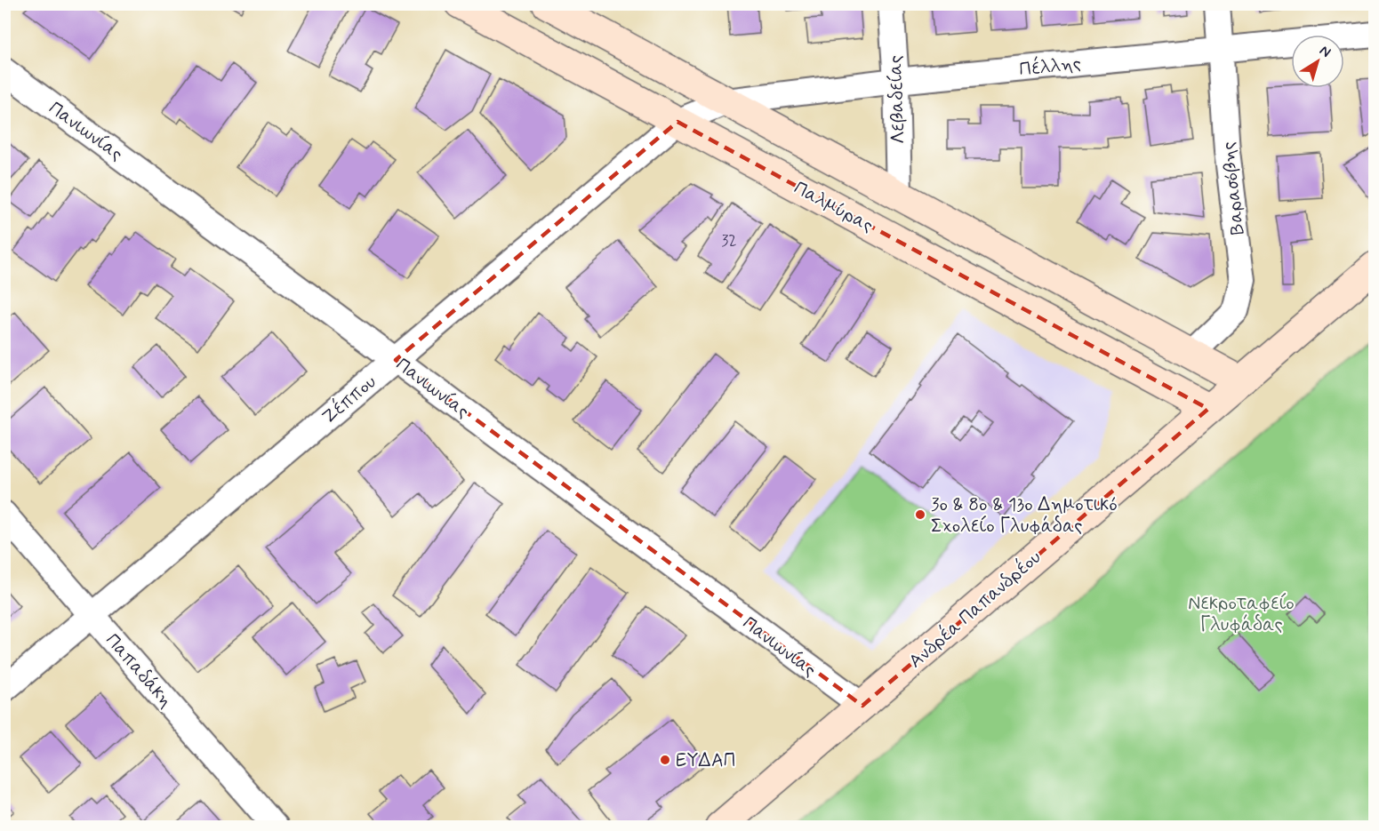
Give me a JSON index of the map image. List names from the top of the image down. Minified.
{"streets":{"main road":["Παλμύρας","Ανδρέα Παπανδρέου"],"street":["Πέλλης","Λεβαδείας","Πανιωνίας","Βαρασόβης","Ζέππου","Παπαδάκη"]},"crossings":[["Πέλλης","Λεβαδείας"],["Πέλλης","Βαρασόβης"],["Πέλλης","Ζέππου"],["Πανιωνίας","Ζέππου"],["Πανιωνίας","Ανδρέα Παπανδρέου"],["Παλμύρας","Ζέππου"],["Παλμύρας","Ανδρέα Παπανδρέου"],["Ζέππου","Παπαδάκη"]],"parks":["Νεκροταφείο Γλυφάδας"],"places":["3ο & 8ο & 13ο Δημοτικό Σχολείο Γλυφάδας","ΕΥΔΑΠ"],"house_numbers":["32"],"north":"top right"}
